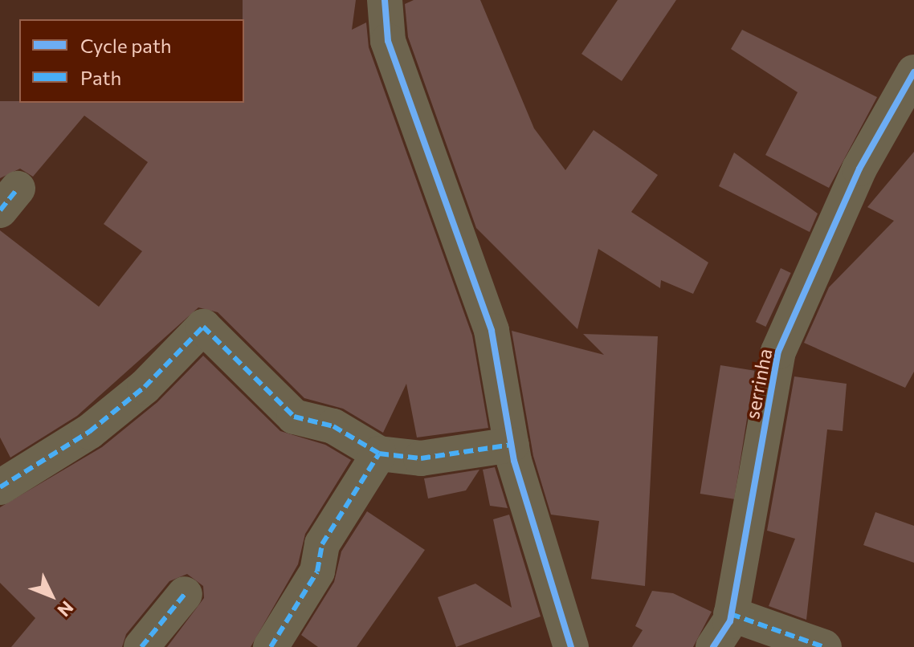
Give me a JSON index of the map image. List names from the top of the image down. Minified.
{"streets":{"street":["serrinha"]},"legend":["Cycle path","Path"],"north":"bottom right"}
